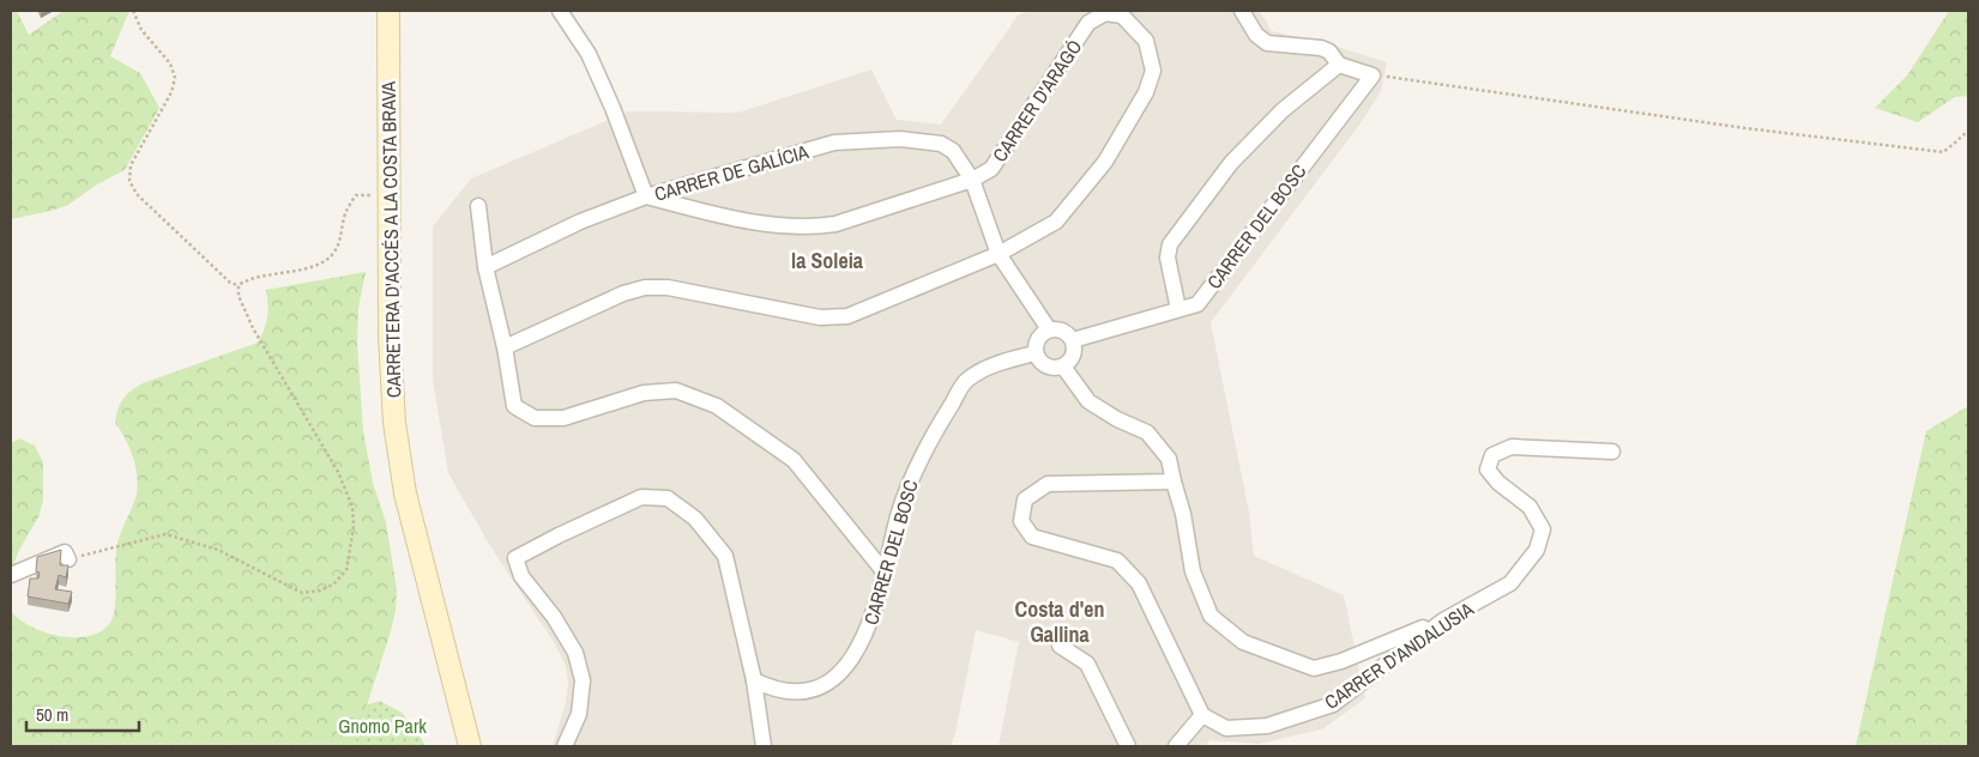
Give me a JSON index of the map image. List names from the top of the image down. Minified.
{"streets":{"main road":["CARRETERA D'ACCÉS A LA COSTA BRAVA"],"street":["CARRER D'ARAGÓ","CARRER DE GALÍCIA","CARRER DEL BOSC","CARRER D'ANDALUSIA"]},"crossings":[["CARRER D'ARAGÓ","CARRER DE GALÍCIA"],["CARRER DE GALÍCIA","CARRER DEL BOSC"]],"districts":["la Soleia","Costa d'en Gallina"],"parks":["Gnomo Park"],"scale_bar":"50 m"}
